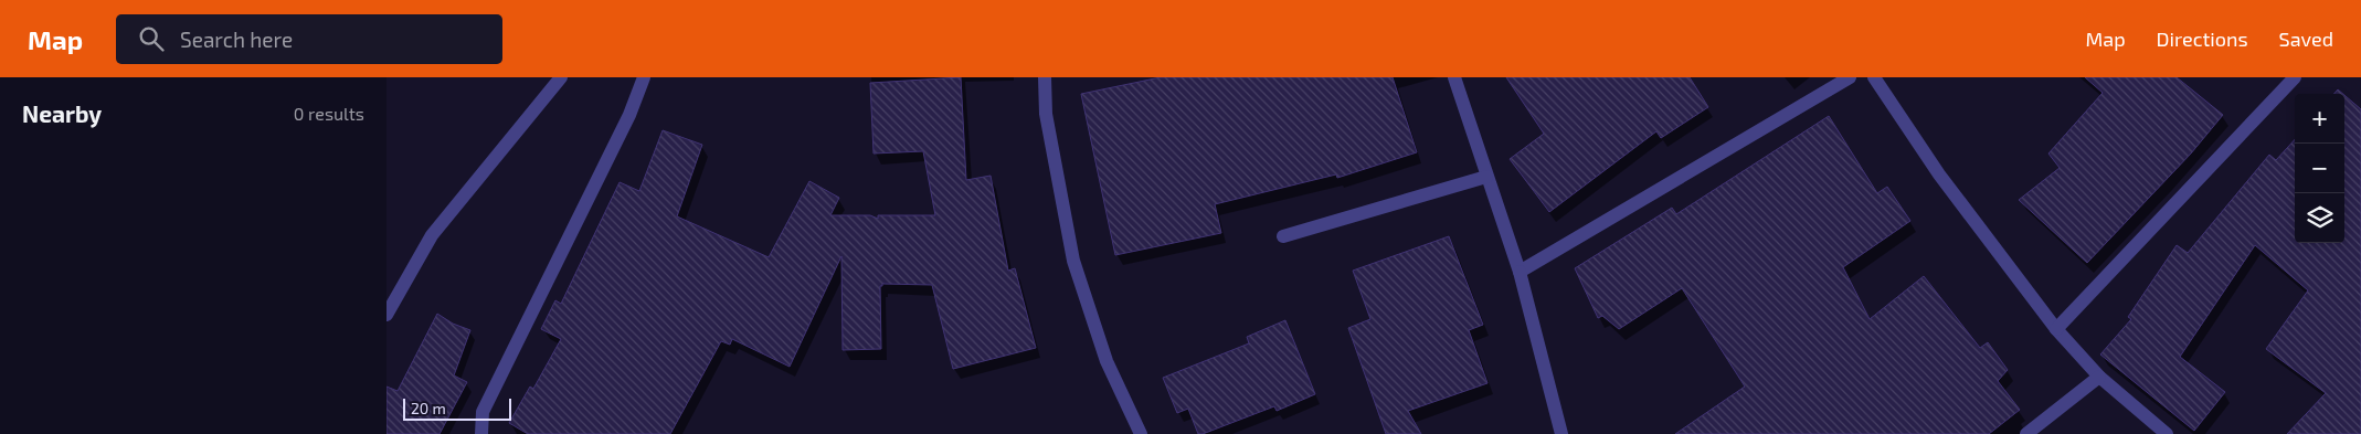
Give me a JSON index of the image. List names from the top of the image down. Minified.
{"scale_bar":"20 m","page":{"header":"Map","search":"Search here","nav":["Map","Directions","Saved"],"heading":["Nearby","0 results"],"map_buttons":["+","−"],"scale":"20 m"}}
